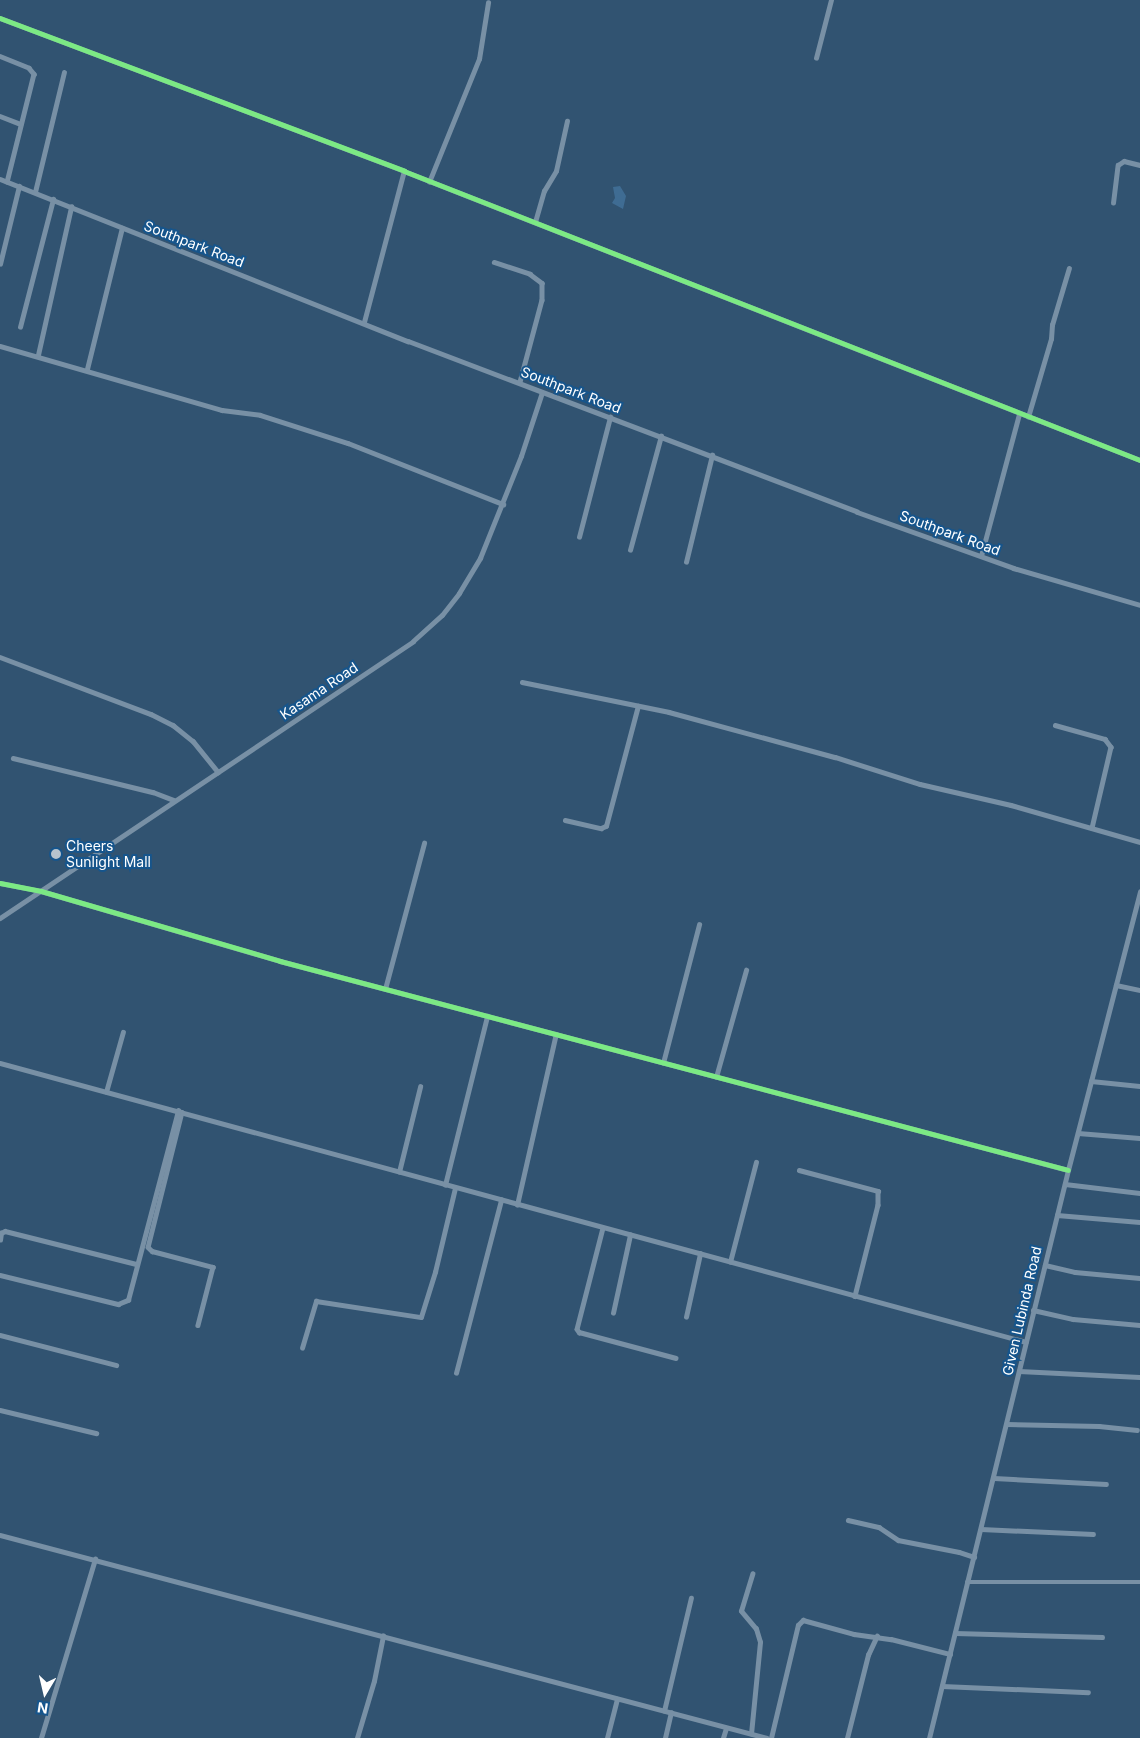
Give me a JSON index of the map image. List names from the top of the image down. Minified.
{"streets":{"street":["Southpark Road","Kasama Road","Given Lubinda Road"]},"crossings":[["Southpark Road","Kasama Road"]],"places":["Cheers Sunlight Mall"],"north":"bottom"}
